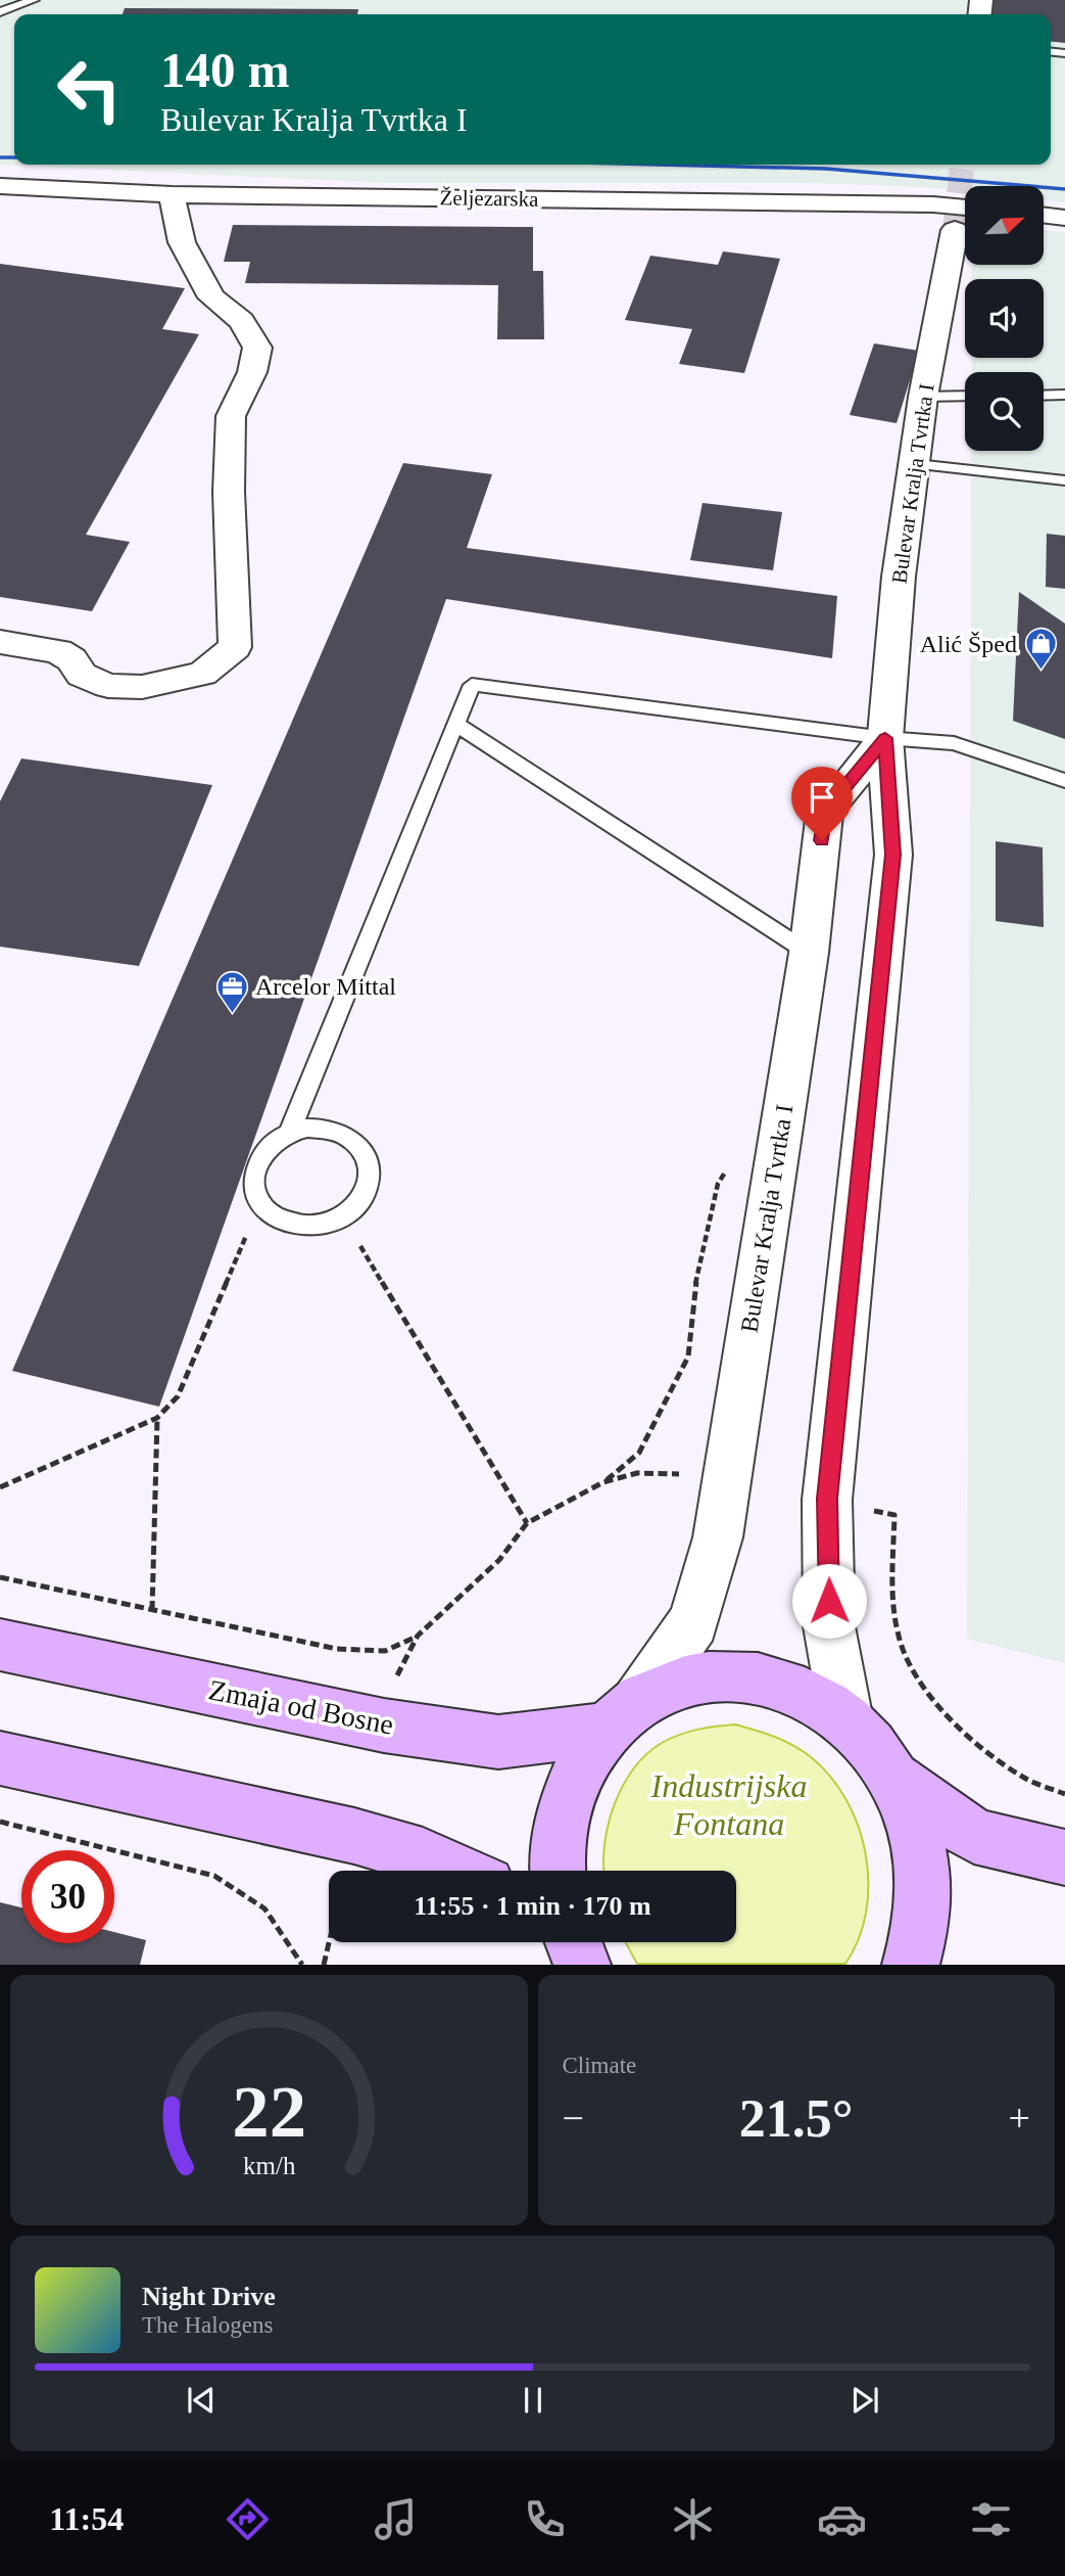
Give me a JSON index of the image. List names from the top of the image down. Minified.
{"streets":{"main road":["Zmaja od Bosne"],"street":["Željezarska","Bulevar Kralja Tvrtka I"]},"crossings":[["Bulevar Kralja Tvrtka I","Zmaja od Bosne"]],"water":["Industrijska Fontana"],"places":{"shop":["Alić Šped"],"office":["Arcelor Mittal"]},"north":"top right","page":{"turn":["140 m","Bulevar Kralja Tvrtka I"],"limit":"30","trip":"11:55 · 1 min · 170 m","tile":"Climate","heat":["−","21.5°","+"],"song":["Night Drive","The Halogens"],"tabs":"11:54","gauge":["22","km/h"]}}
